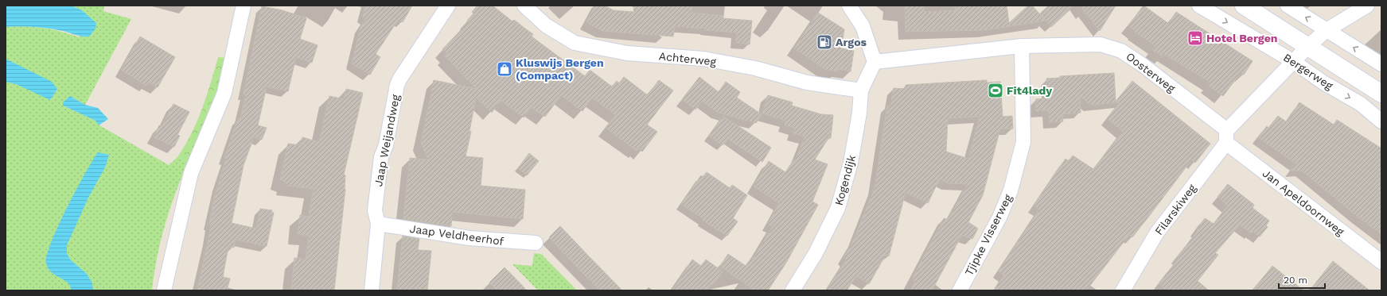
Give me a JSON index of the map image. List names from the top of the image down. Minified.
{"streets":{"main road":["Bergerweg"],"street":["Achterweg","Oosterweg","Jaap Weijandweg","Kogendijk","Jan Apeldoornweg","Filarskiweg","Jaap Veldheerhof","Tjipke Visserweg"]},"crossings":[["Achterweg","Kogendijk"],["Oosterweg","Kogendijk"],["Oosterweg","Jan Apeldoornweg"],["Oosterweg","Filarskiweg"],["Oosterweg","Tjipke Visserweg"],["Jaap Weijandweg","Jaap Veldheerhof"],["Jan Apeldoornweg","Filarskiweg"]],"places":{"hotel":["Hotel Bergen"],"fuel station":["Argos"],"shop":["Kluswijs Bergen (Compact)"],"sports":["Fit4lady"]},"scale_bar":"20 m"}
